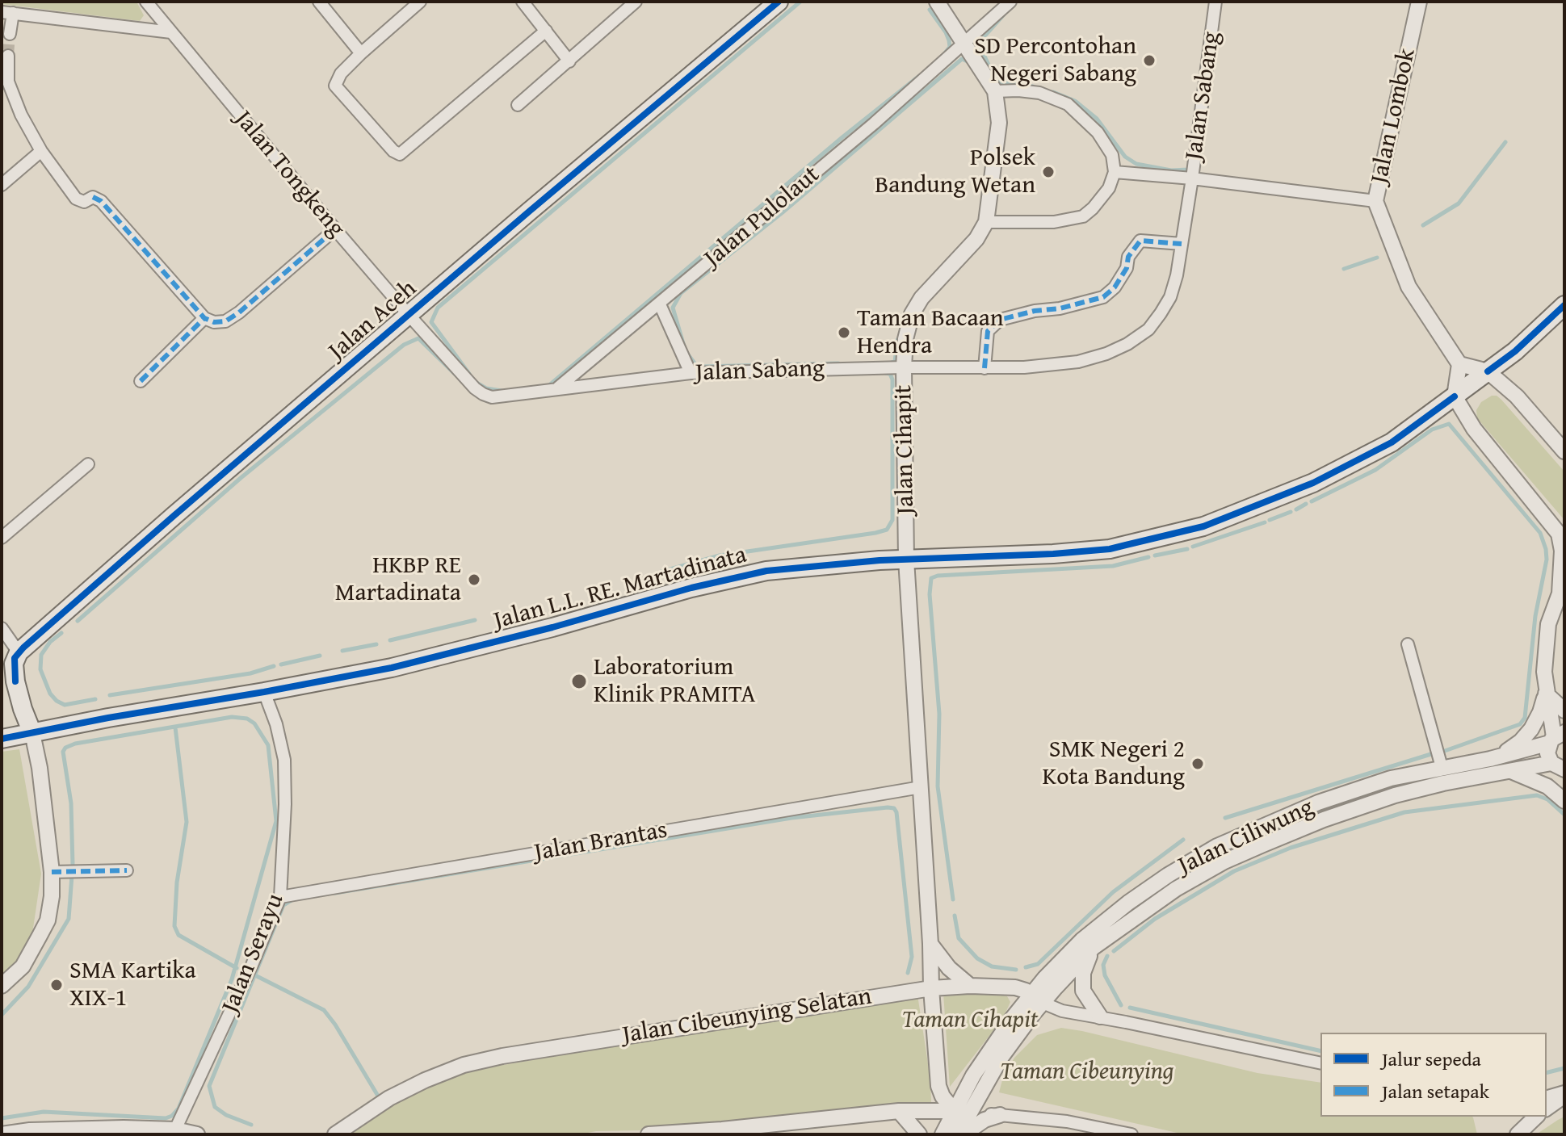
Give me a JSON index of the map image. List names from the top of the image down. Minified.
{"streets":{"main road":["Jalan Aceh","Jalan L.L. RE. Martadinata"],"street":["Jalan Sabang","Jalan Lombok","Jalan Tongkeng","Jalan Pulolaut","Jalan Cihapit","Jalan Ciliwung","Jalan Brantas","Jalan Serayu","Jalan Cibeunying Selatan"]},"crossings":[["Jalan Sabang","Jalan Tongkeng"],["Jalan Sabang","Jalan Pulolaut"],["Jalan Sabang","Jalan Aceh"],["Jalan Sabang","Jalan Cihapit"],["Jalan Tongkeng","Jalan Aceh"],["Jalan Pulolaut","Jalan Cihapit"],["Jalan Cihapit","Jalan L.L. RE. Martadinata"],["Jalan Cihapit","Jalan Ciliwung"],["Jalan Cihapit","Jalan Brantas"],["Jalan Cihapit","Jalan Cibeunying Selatan"],["Jalan L.L. RE. Martadinata","Jalan Serayu"],["Jalan Ciliwung","Jalan Cibeunying Selatan"],["Jalan Brantas","Jalan Serayu"]],"parks":["Taman Cihapit","Taman Cibeunying"],"places":["SD Percontohan Negeri Sabang","Polsek Bandung Wetan","Taman Bacaan Hendra","HKBP RE Martadinata","Laboratorium Klinik PRAMITA","SMK Negeri 2 Kota Bandung","SMA Kartika XIX-1"],"legend":["Jalur sepeda","Jalan setapak"]}
